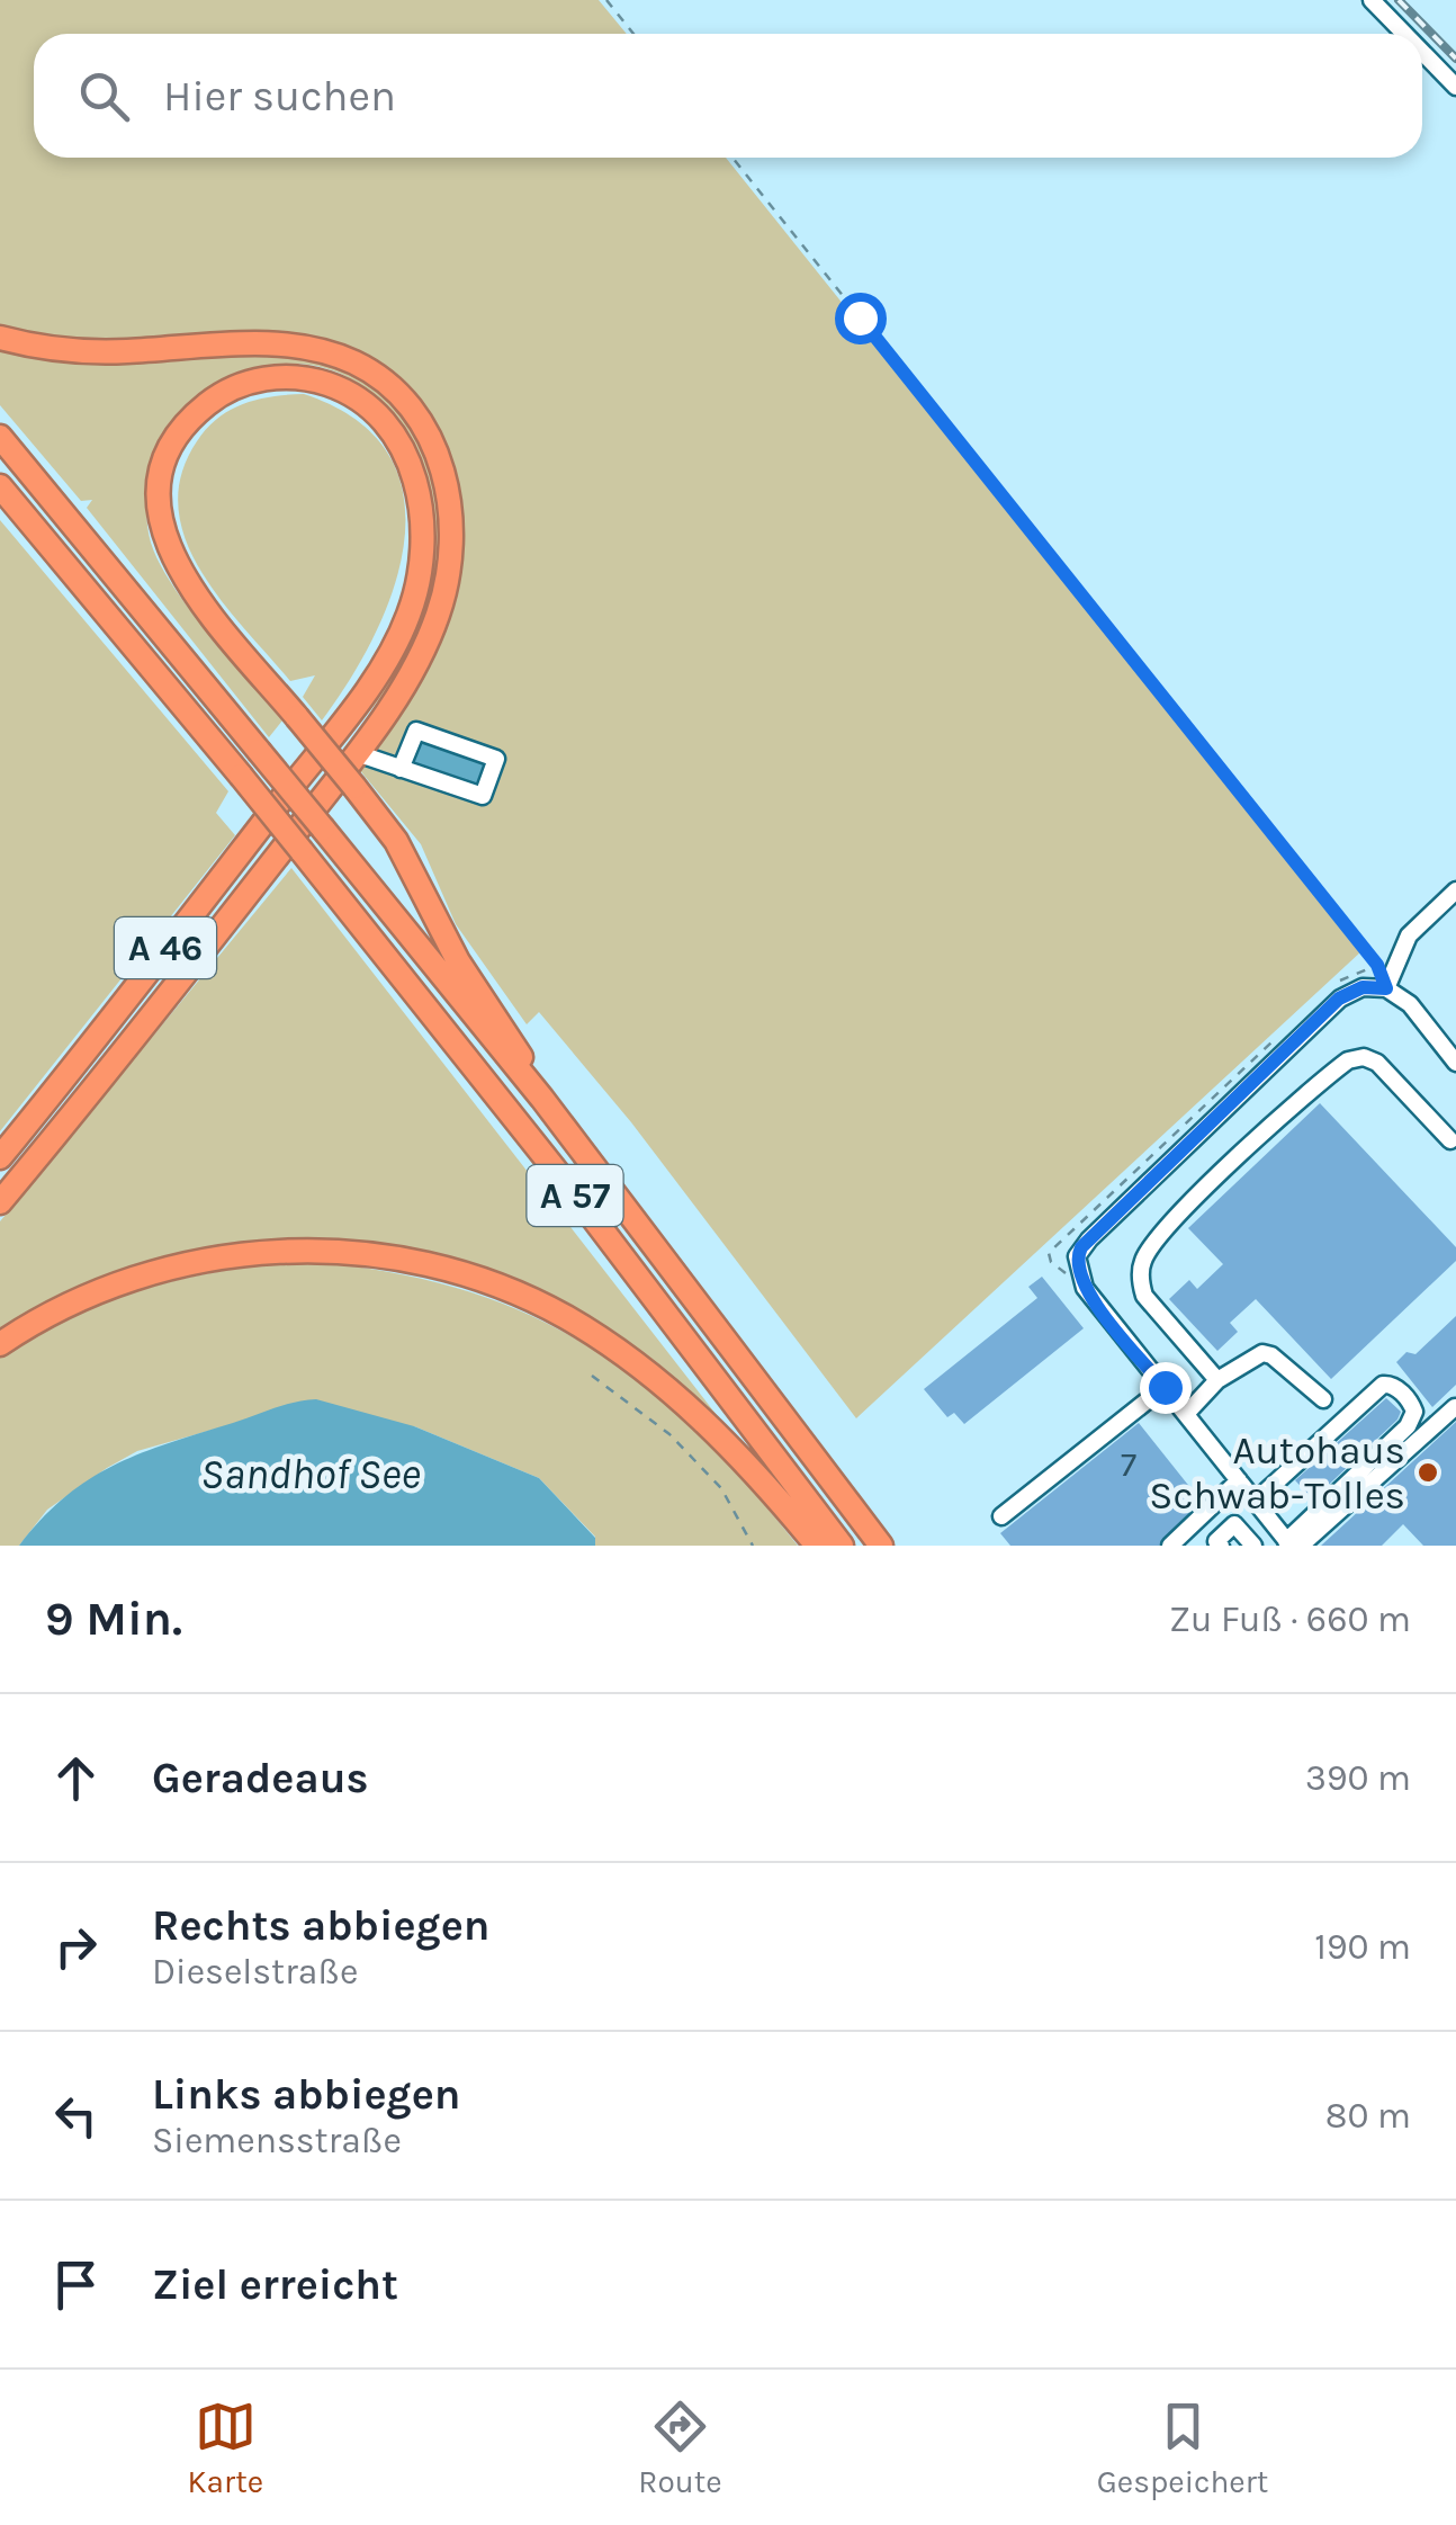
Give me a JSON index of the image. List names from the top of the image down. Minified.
{"streets":{"highway":["A 46","A 57"]},"crossings":[["A 46","A 57"]],"water":["Sandhof See"],"places":["Autohaus Schwab-Tolles"],"house_numbers":["7"],"page":{"search":"Hier suchen","heading":["9 Min.","Zu Fuß · 660 m"],"list":[["Geradeaus","390 m"],["Rechts abbiegen","Dieselstraße","190 m"],["Links abbiegen","Siemensstraße","80 m"],"Ziel erreicht"],"nav":["Karte","Route","Gespeichert"]}}
